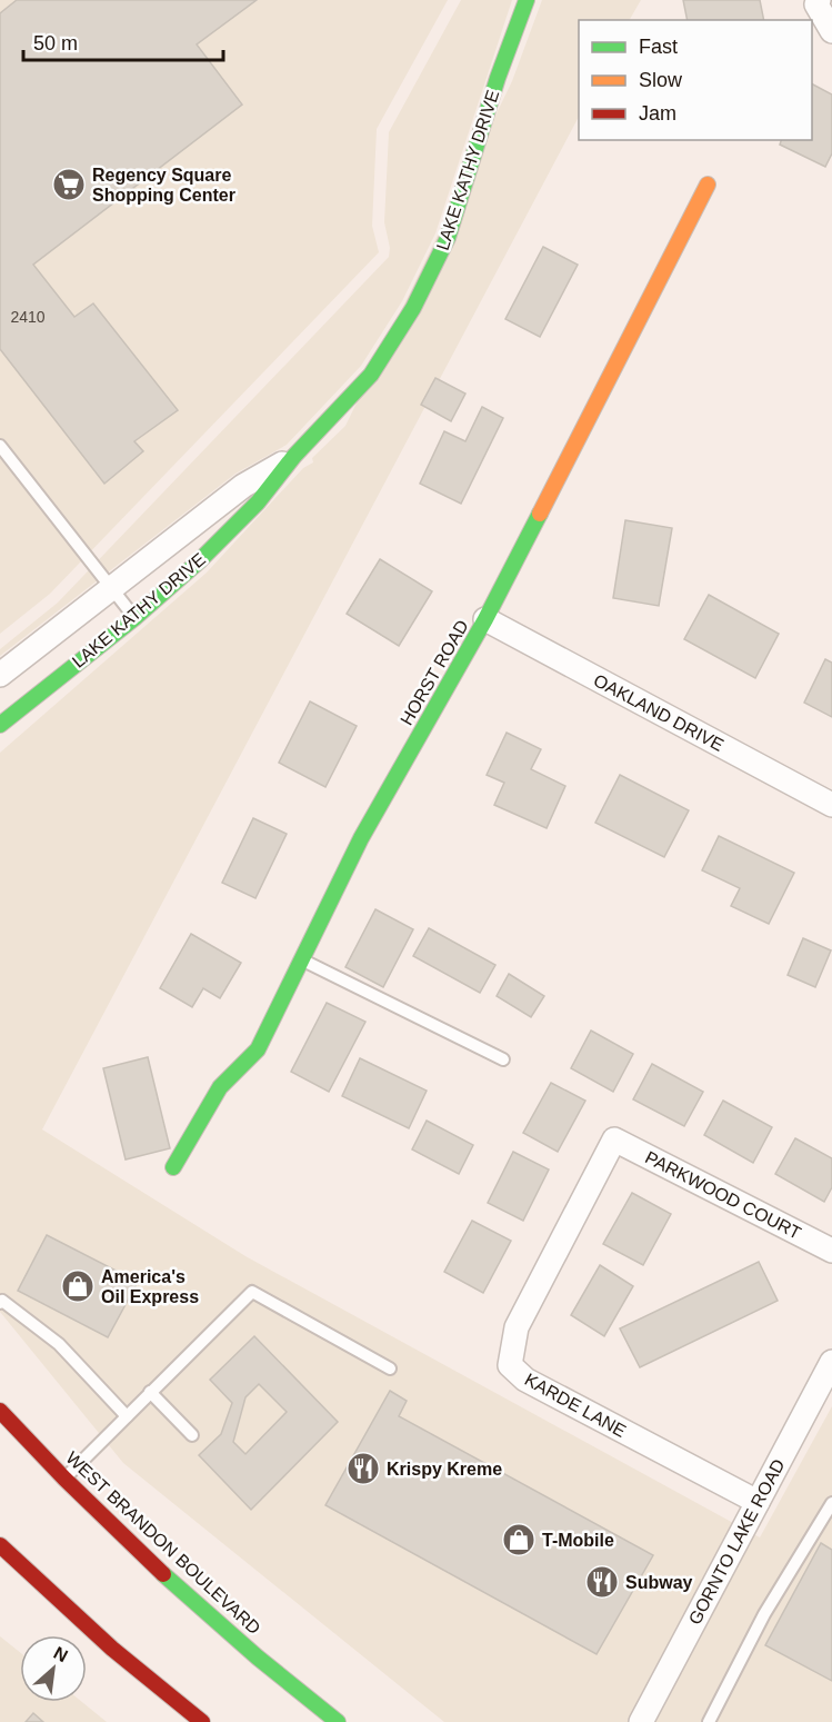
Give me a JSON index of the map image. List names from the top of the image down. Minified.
{"streets":{"main road":["LAKE KATHY DRIVE","HORST ROAD","WEST BRANDON BOULEVARD"],"street":["OAKLAND DRIVE","PARKWOOD COURT","KARDE LANE","GORNTO LAKE ROAD"]},"crossings":[["HORST ROAD","OAKLAND DRIVE"],["PARKWOOD COURT","KARDE LANE"],["KARDE LANE","GORNTO LAKE ROAD"]],"places":{"supermarket":["Regency Square Shopping Center"],"shop":["America's Oil Express","T-Mobile"],"restaurant":["Krispy Kreme","Subway"]},"house_numbers":["2410"],"legend":["Fast","Slow","Jam"],"scale_bar":"50 m","north":"top right"}
